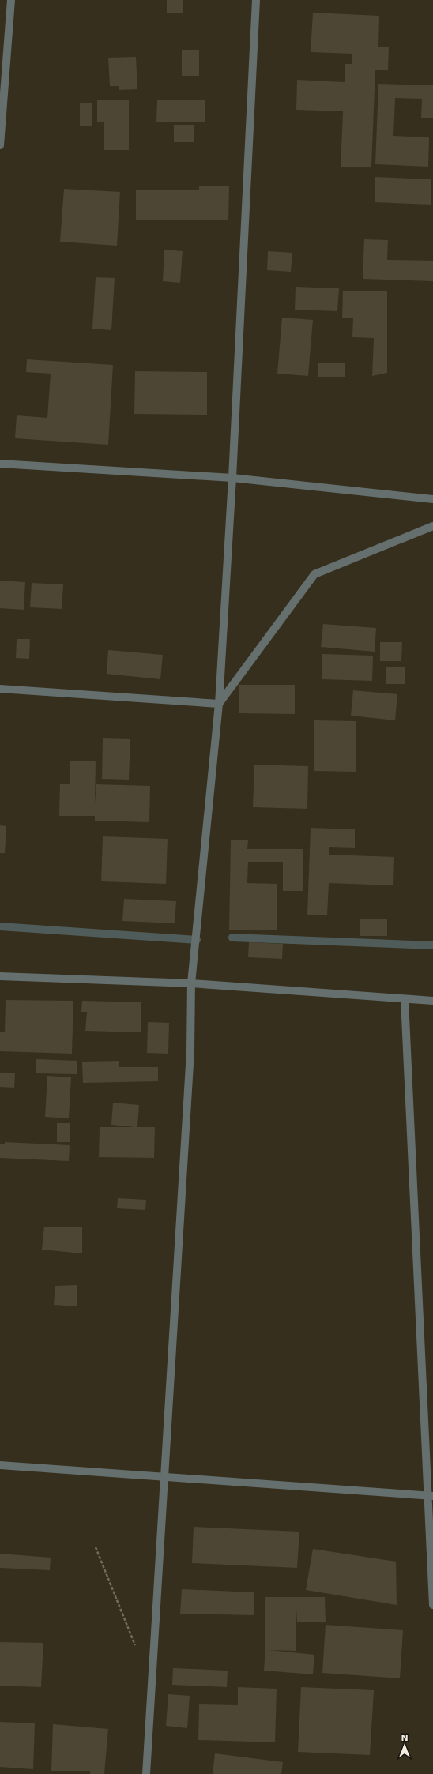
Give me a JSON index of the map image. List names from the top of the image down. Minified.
{"north":"top"}
